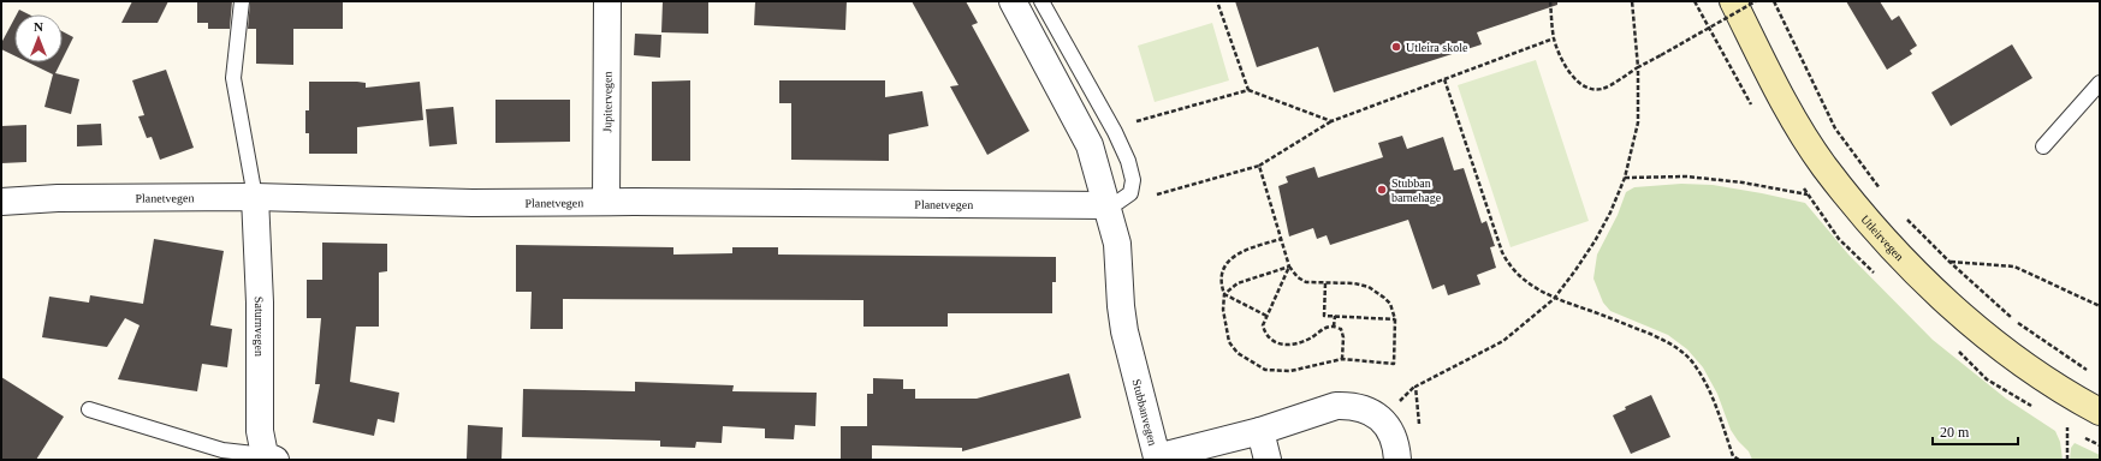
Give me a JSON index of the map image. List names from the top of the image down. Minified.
{"streets":{"main road":["Utleirvegen"],"street":["Jupitervegen","Planetvegen","Saturnvegen","Stubbanvegen"]},"crossings":[["Jupitervegen","Planetvegen"],["Planetvegen","Saturnvegen"],["Planetvegen","Stubbanvegen"]],"places":["Utleira skole","Stubban barnehage"],"scale_bar":"20 m","north":"top"}
